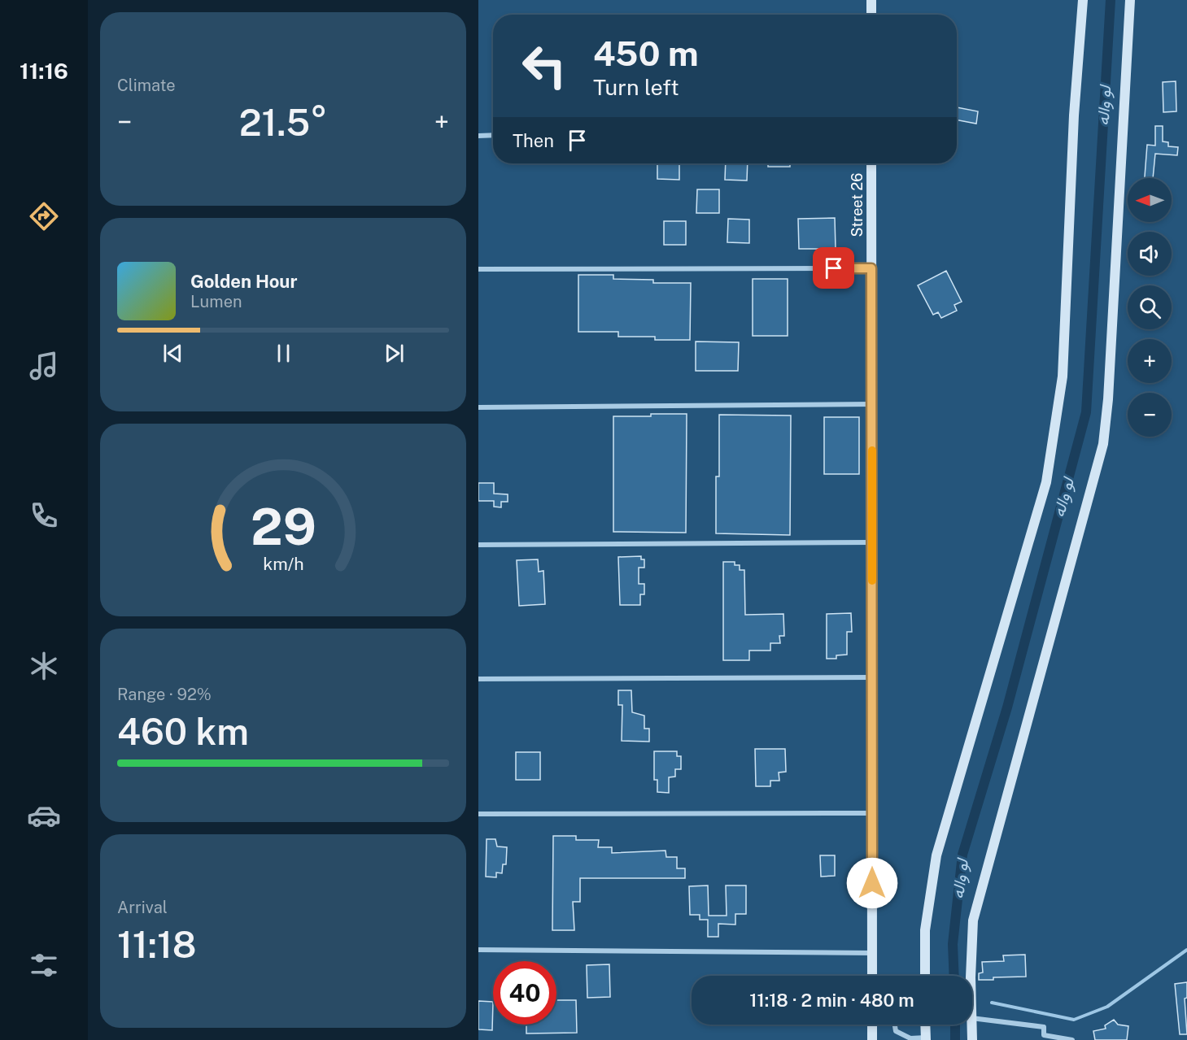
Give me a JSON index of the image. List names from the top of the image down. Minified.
{"streets":{"street":["Street 26"]},"water":["لو واله"],"north":"left","page":{"tabs":"11:16","tile":["Climate",["Range · 92%","460 km"],["Arrival","11:18"]],"turn":["450 m","Turn left"],"heat":["−","21.5°","+"],"then":"Then","map_buttons":["+","−"],"song":["Golden Hour","Lumen"],"limit":"40","trip":"11:18 · 2 min · 480 m","gauge":["29","km/h"]}}
